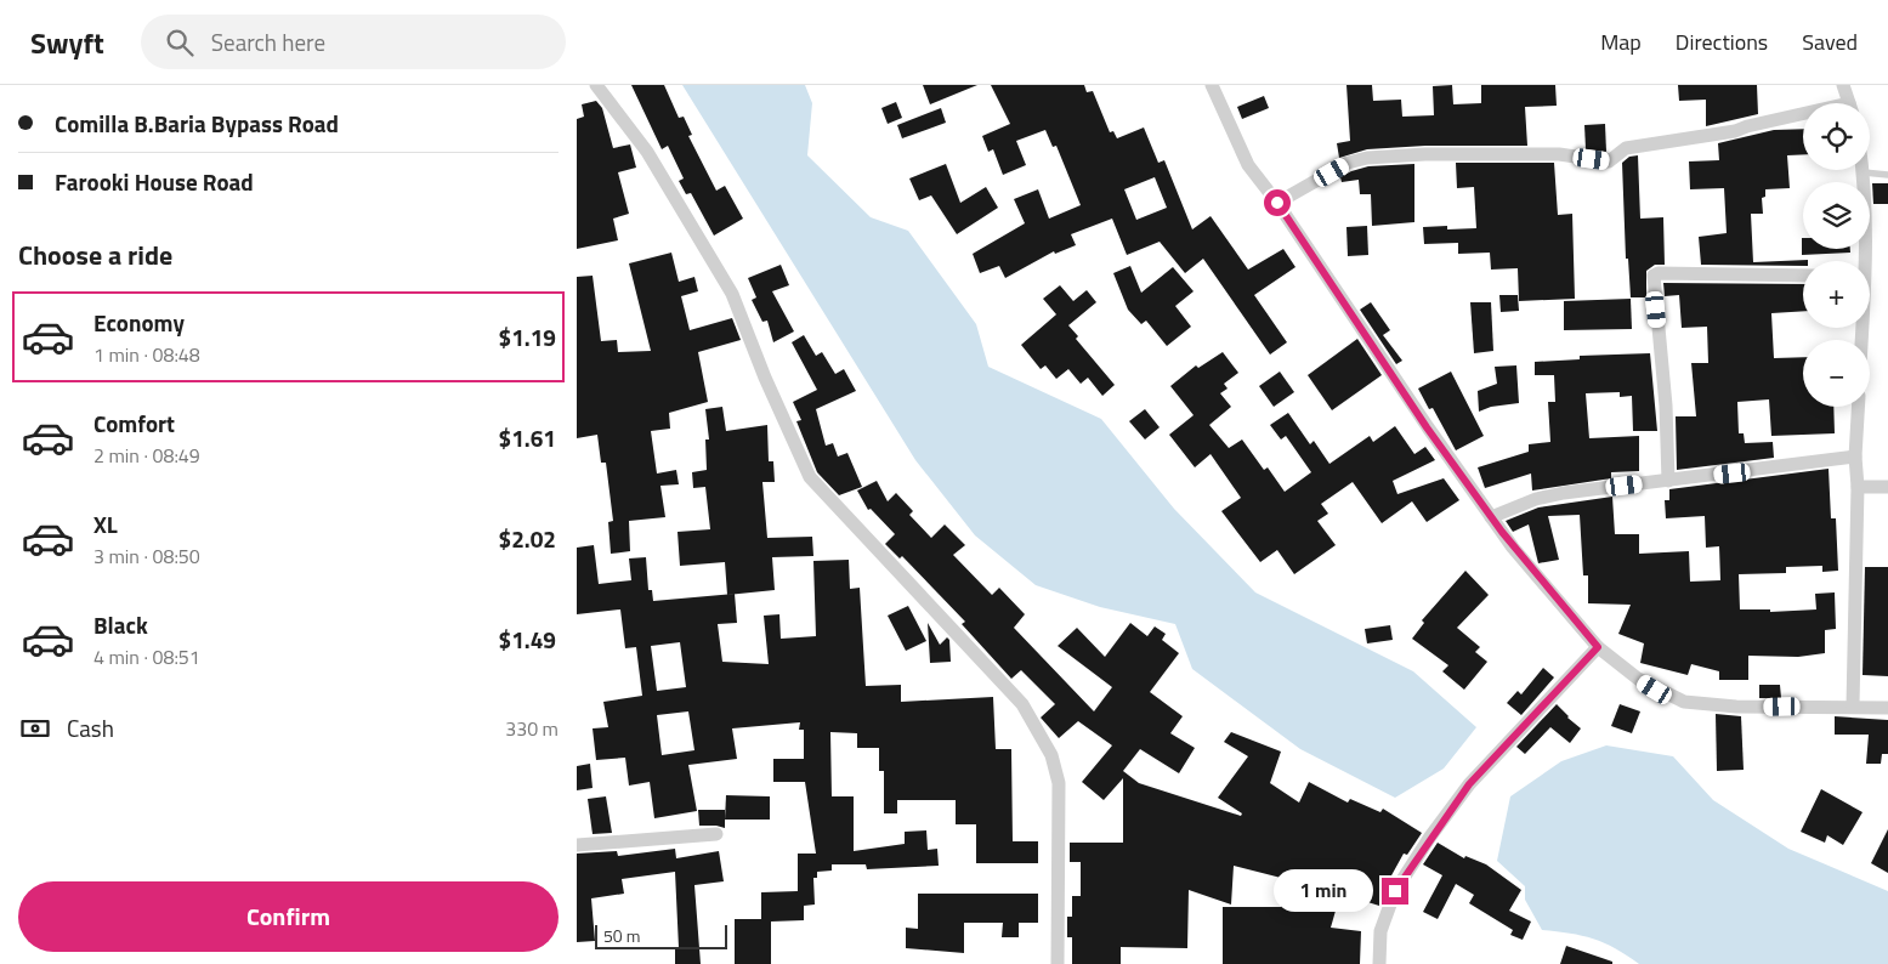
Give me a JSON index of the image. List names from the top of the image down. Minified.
{"scale_bar":"50 m","page":{"header":"Swyft","search":"Search here","nav":["Map","Directions","Saved"],"banner":["Comilla B.Baria Bypass Road","Farooki House Road"],"map_buttons":["+","−"],"heading":"Choose a ride","list":[{"name":"Economy","note":"1 min · 08:48","value":"$1.19"},{"name":"Comfort","note":"2 min · 08:49","value":"$1.61"},{"name":"XL","note":"3 min · 08:50","value":"$2.02"},{"name":"Black","note":"4 min · 08:51","value":"$1.49"}],"pay":["Cash","330 m"],"buttons":"Confirm","bubble":"1 min","scale":"50 m"}}
